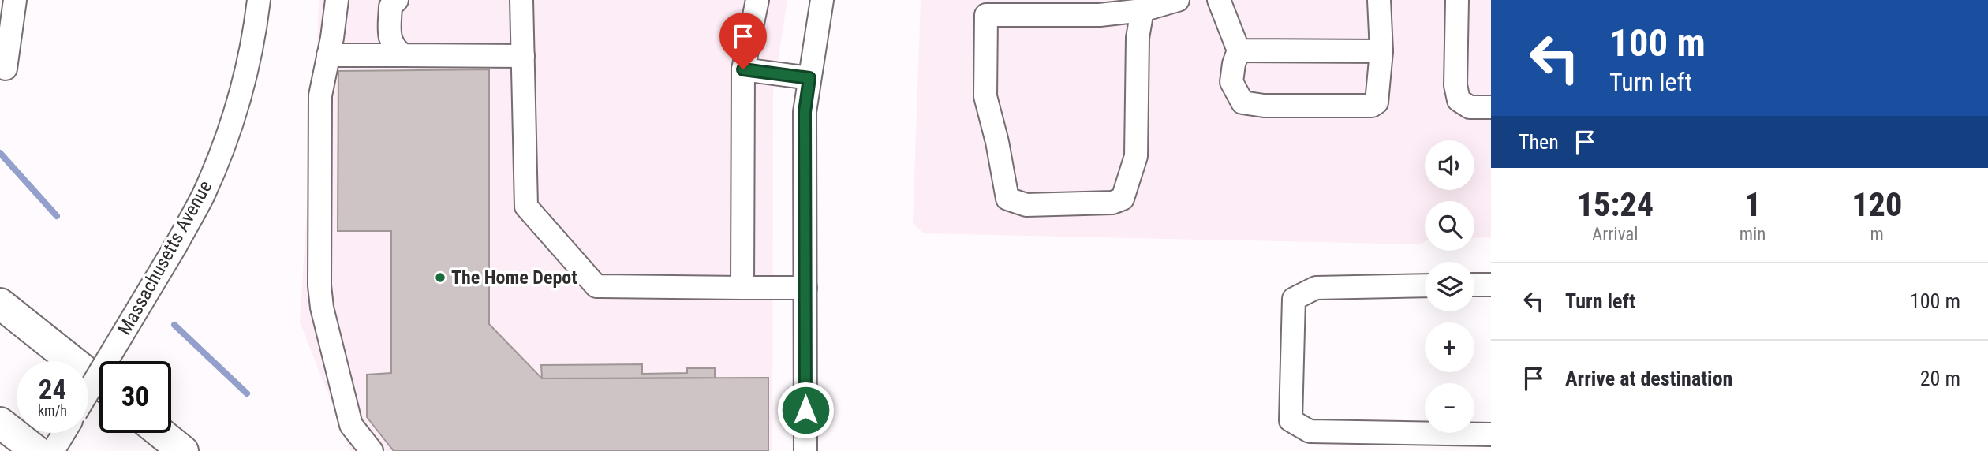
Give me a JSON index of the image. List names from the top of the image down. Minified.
{"streets":{"street":["Massachusetts Avenue"]},"places":["The Home Depot"],"page":{"turn":["100 m","Turn left"],"then":"Then","map_buttons":["+","−"],"eta":["15:24","Arrival","1","min","120","m"],"list":[{"name":"Turn left","value":"100 m"},{"name":"Arrive at destination","value":"20 m"}],"speed":"24 km/h","limit":"30"}}
